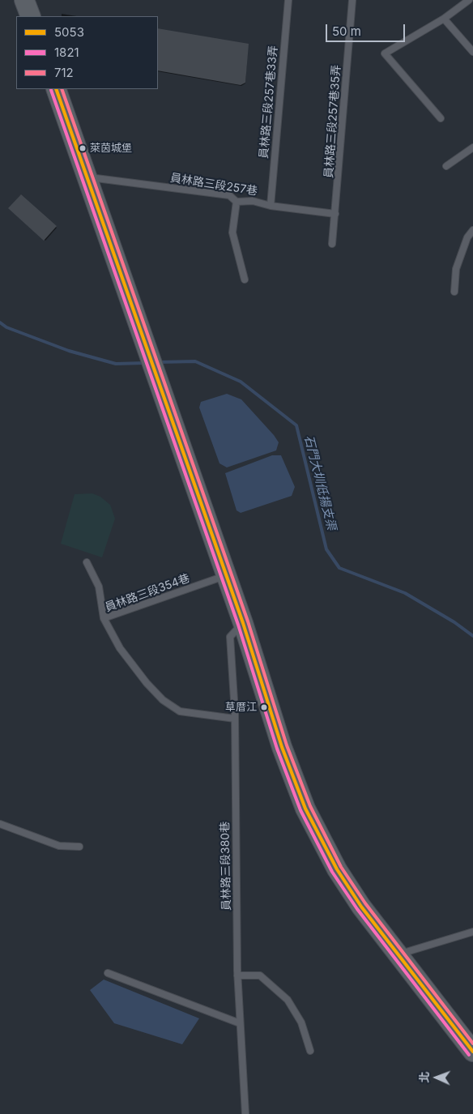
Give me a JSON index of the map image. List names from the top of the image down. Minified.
{"streets":{"lane":["員林路三段257巷33弄","員林路三段257巷35弄","員林路三段257巷","員林路三段354巷","員林路三段380巷"]},"crossings":[["員林路三段257巷33弄","員林路三段257巷"],["員林路三段257巷35弄","員林路三段257巷"],["員林路三段354巷","員林路三段380巷"]],"water":["石門大圳低揚支渠"],"places":["萊茵城堡","草厝江"],"lines":["transit line 5053","transit line 712","transit line 1821"],"legend":["5053","1821","712"],"scale_bar":"50 m","north":"left"}
